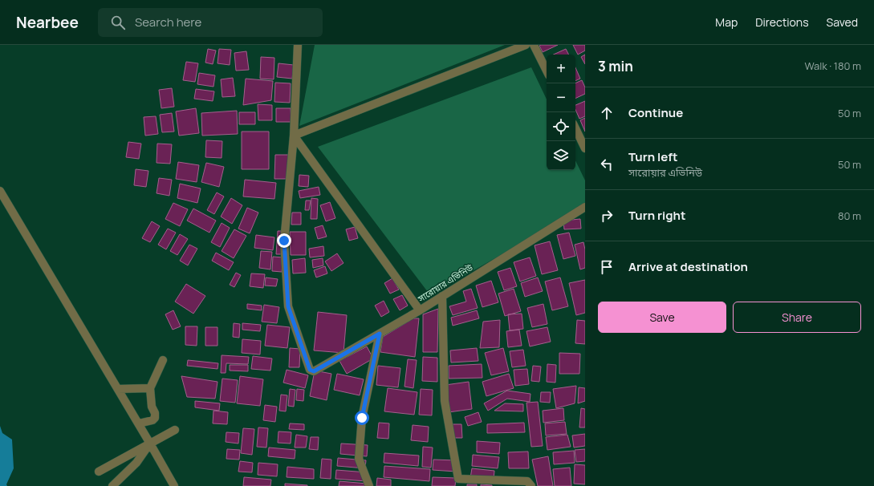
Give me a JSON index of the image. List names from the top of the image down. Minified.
{"streets":{"street":["সারোয়ার এভিনিউ"]},"page":{"header":"Nearbee","search":"Search here","nav":["Map","Directions","Saved"],"heading":["3 min","Walk · 180 m"],"map_buttons":["+","−"],"list":[["Continue","50 m"],["Turn left","সারোয়ার এভিনিউ","50 m"],["Turn right","80 m"],"Arrive at destination"],"buttons":["Save","Share"]}}
